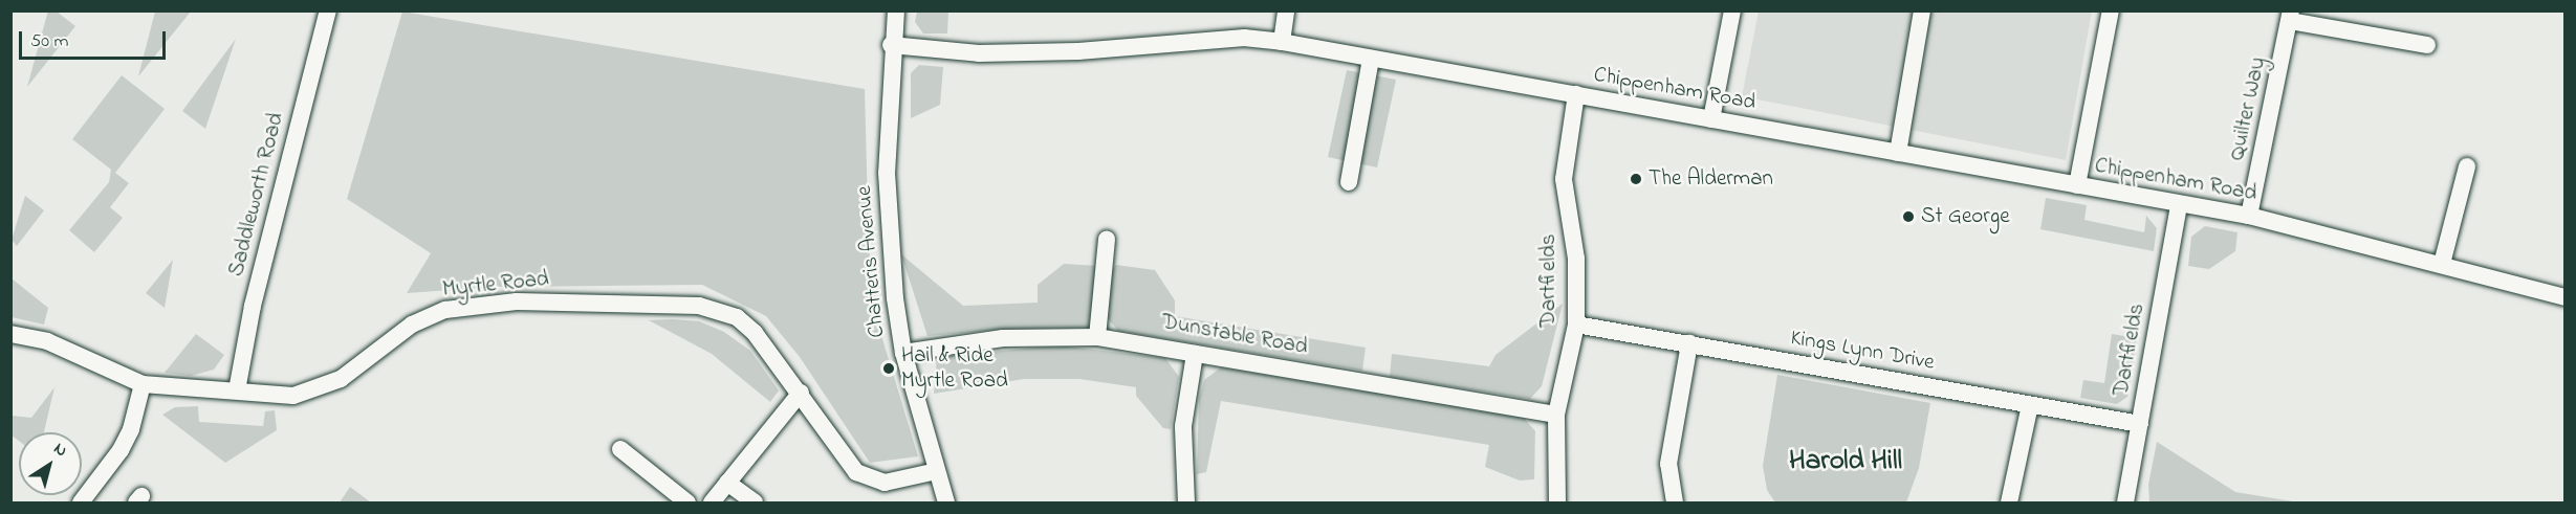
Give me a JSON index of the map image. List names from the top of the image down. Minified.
{"streets":{"street":["Chippenham Road","Quilter Way","Saddleworth Road","Chatteris Avenue","Dartfields","Myrtle Road","Dunstable Road","Kings Lynn Drive"]},"crossings":[["Chippenham Road","Quilter Way"],["Chippenham Road","Chatteris Avenue"],["Chippenham Road","Dartfields"],["Saddleworth Road","Myrtle Road"],["Chatteris Avenue","Myrtle Road"],["Chatteris Avenue","Dunstable Road"],["Dartfields","Dunstable Road"],["Dartfields","Kings Lynn Drive"]],"districts":["Harold Hill"],"places":["The Alderman","St George","Hail & Ride Myrtle Road"],"scale_bar":"50 m","north":"top right"}
